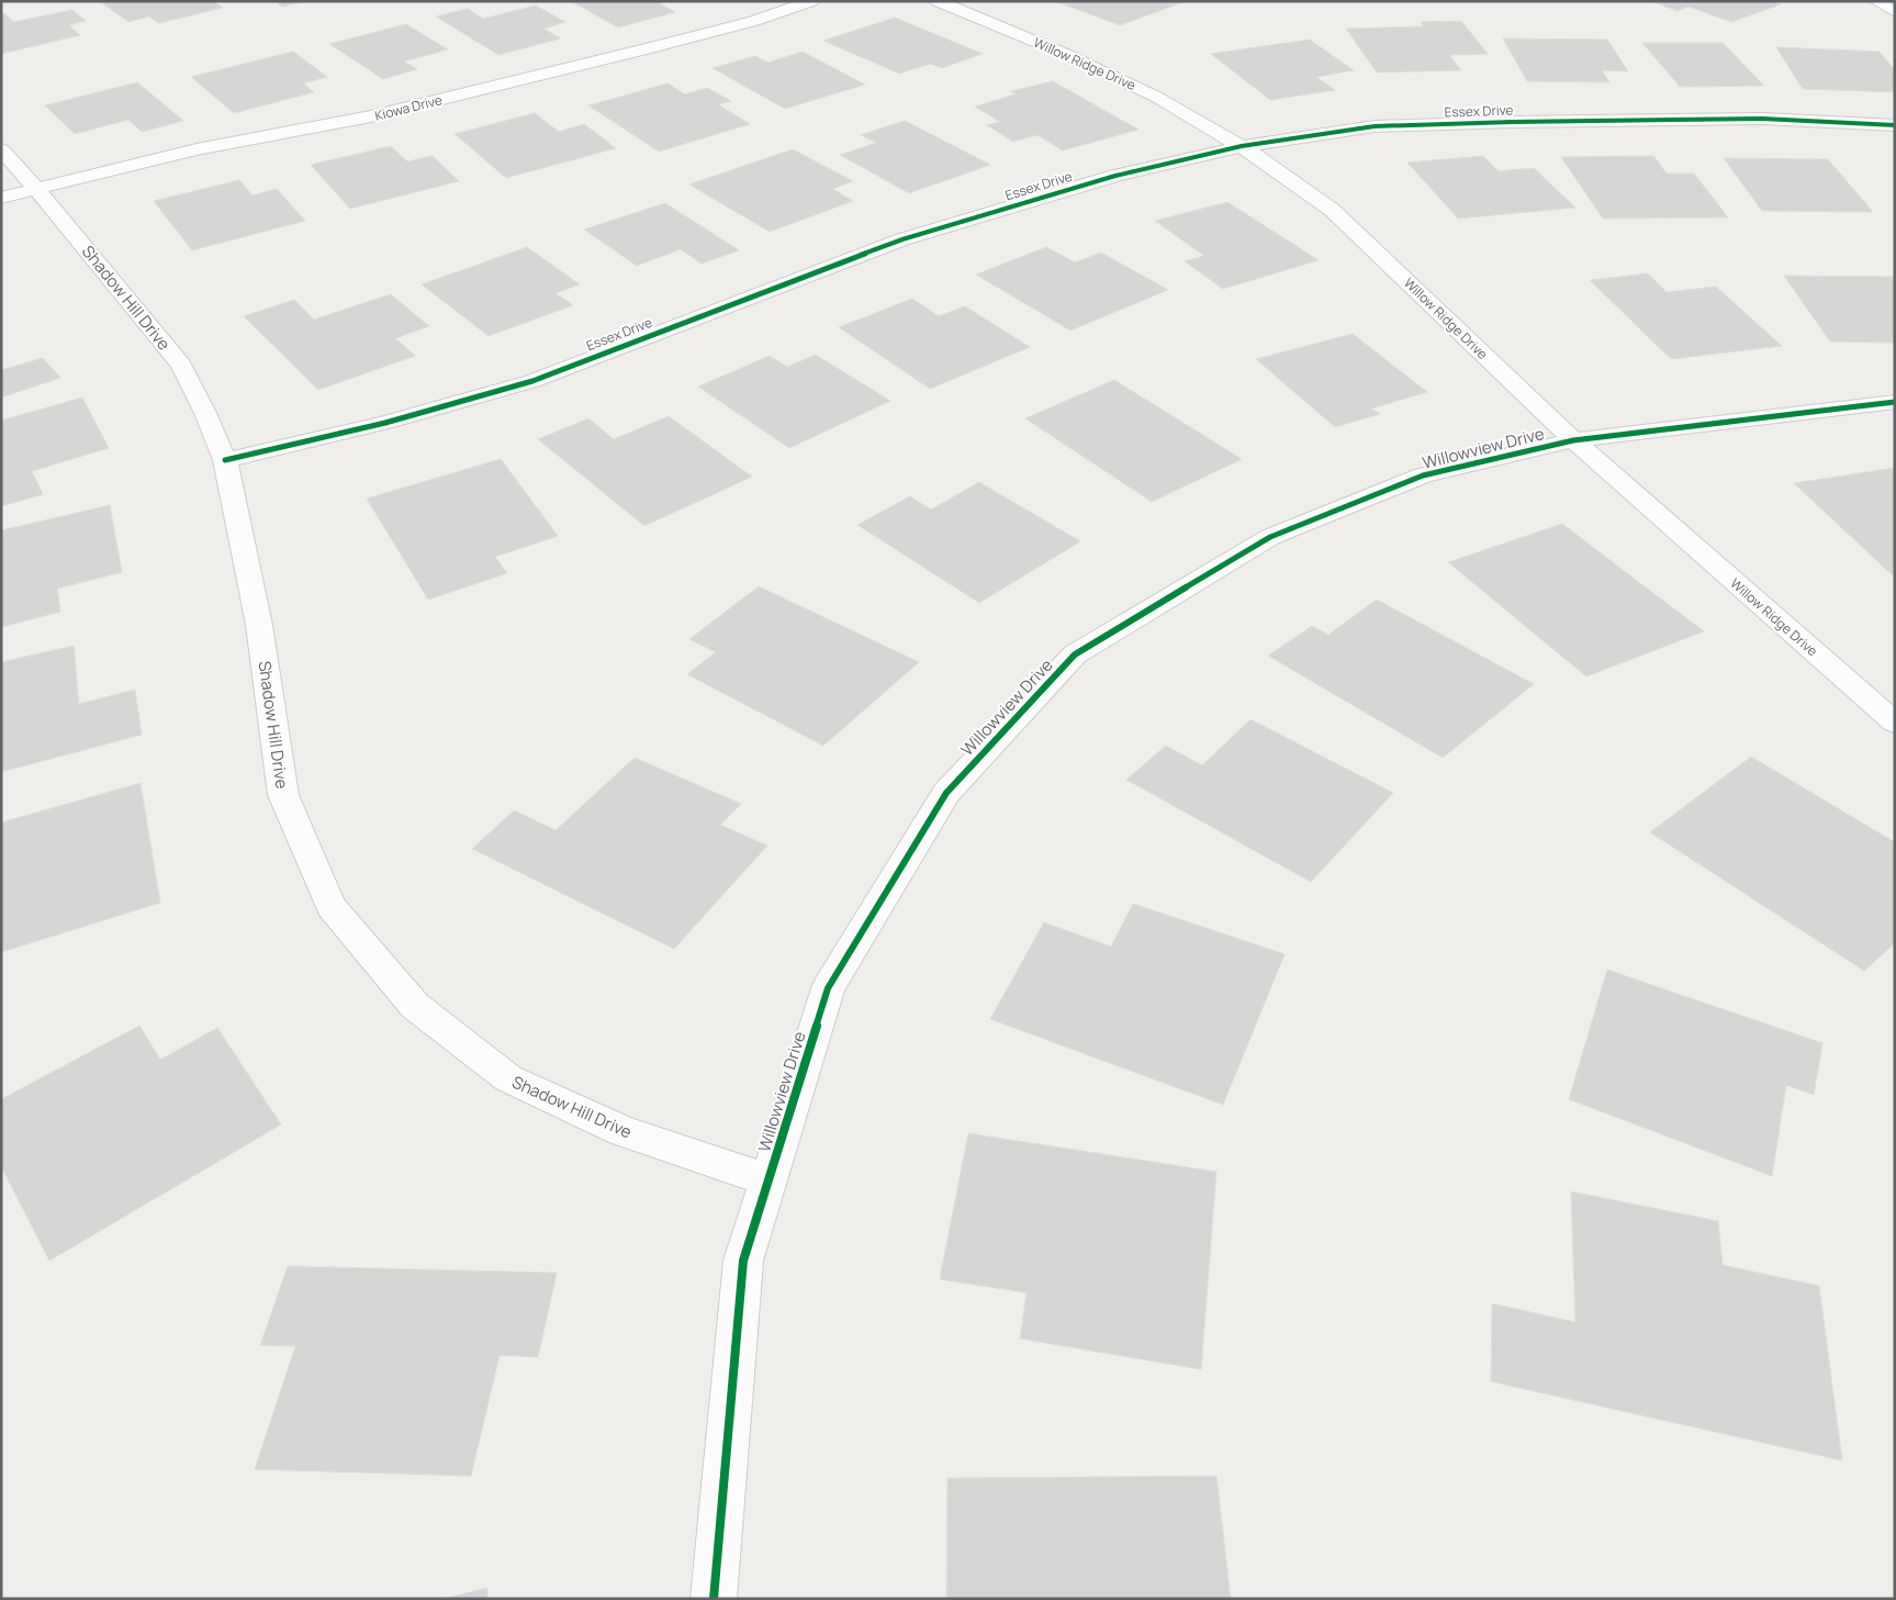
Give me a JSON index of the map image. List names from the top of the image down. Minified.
{"streets":{"street":["Willow Ridge Drive","Kiowa Drive","Essex Drive","Shadow Hill Drive","Willowview Drive"]},"crossings":[["Willow Ridge Drive","Essex Drive"],["Willow Ridge Drive","Willowview Drive"],["Kiowa Drive","Shadow Hill Drive"],["Essex Drive","Shadow Hill Drive"],["Shadow Hill Drive","Willowview Drive"]]}
